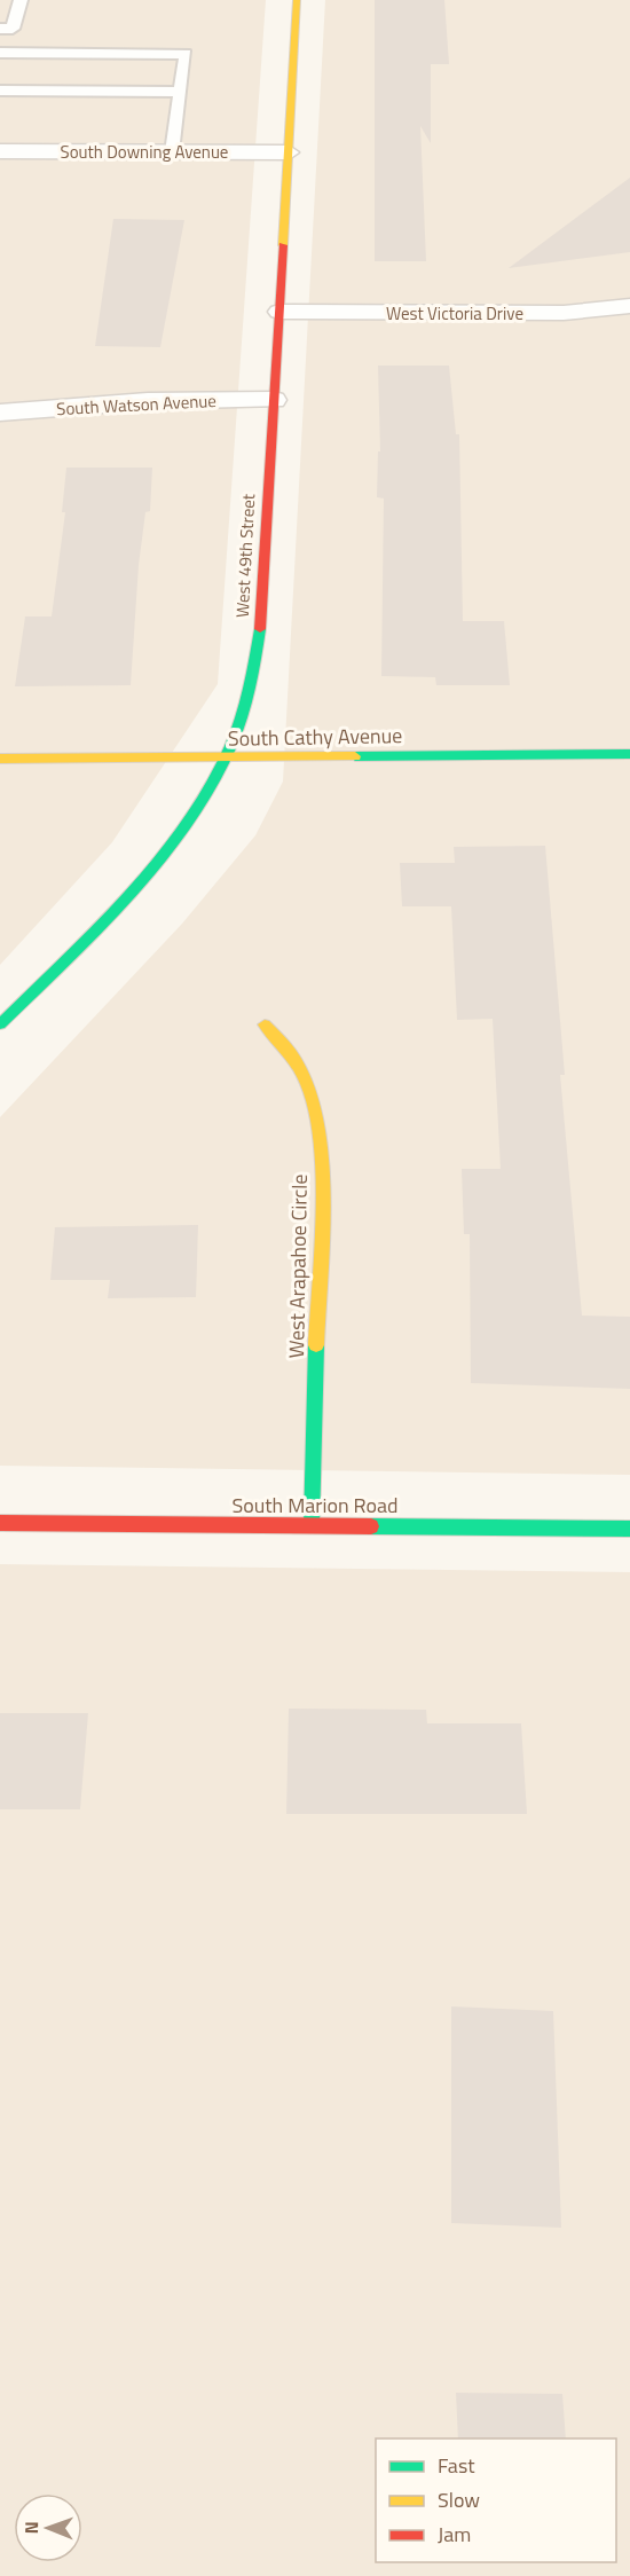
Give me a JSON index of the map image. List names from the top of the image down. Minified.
{"streets":{"street":["South Downing Avenue","West Victoria Drive","South Watson Avenue","West 49th Street","South Cathy Avenue","West Arapahoe Circle","South Marion Road"]},"crossings":[["South Downing Avenue","West 49th Street"],["West Victoria Drive","West 49th Street"],["South Watson Avenue","West 49th Street"],["West 49th Street","South Cathy Avenue"],["West Arapahoe Circle","South Marion Road"]],"legend":["Fast","Slow","Jam"],"north":"left"}
